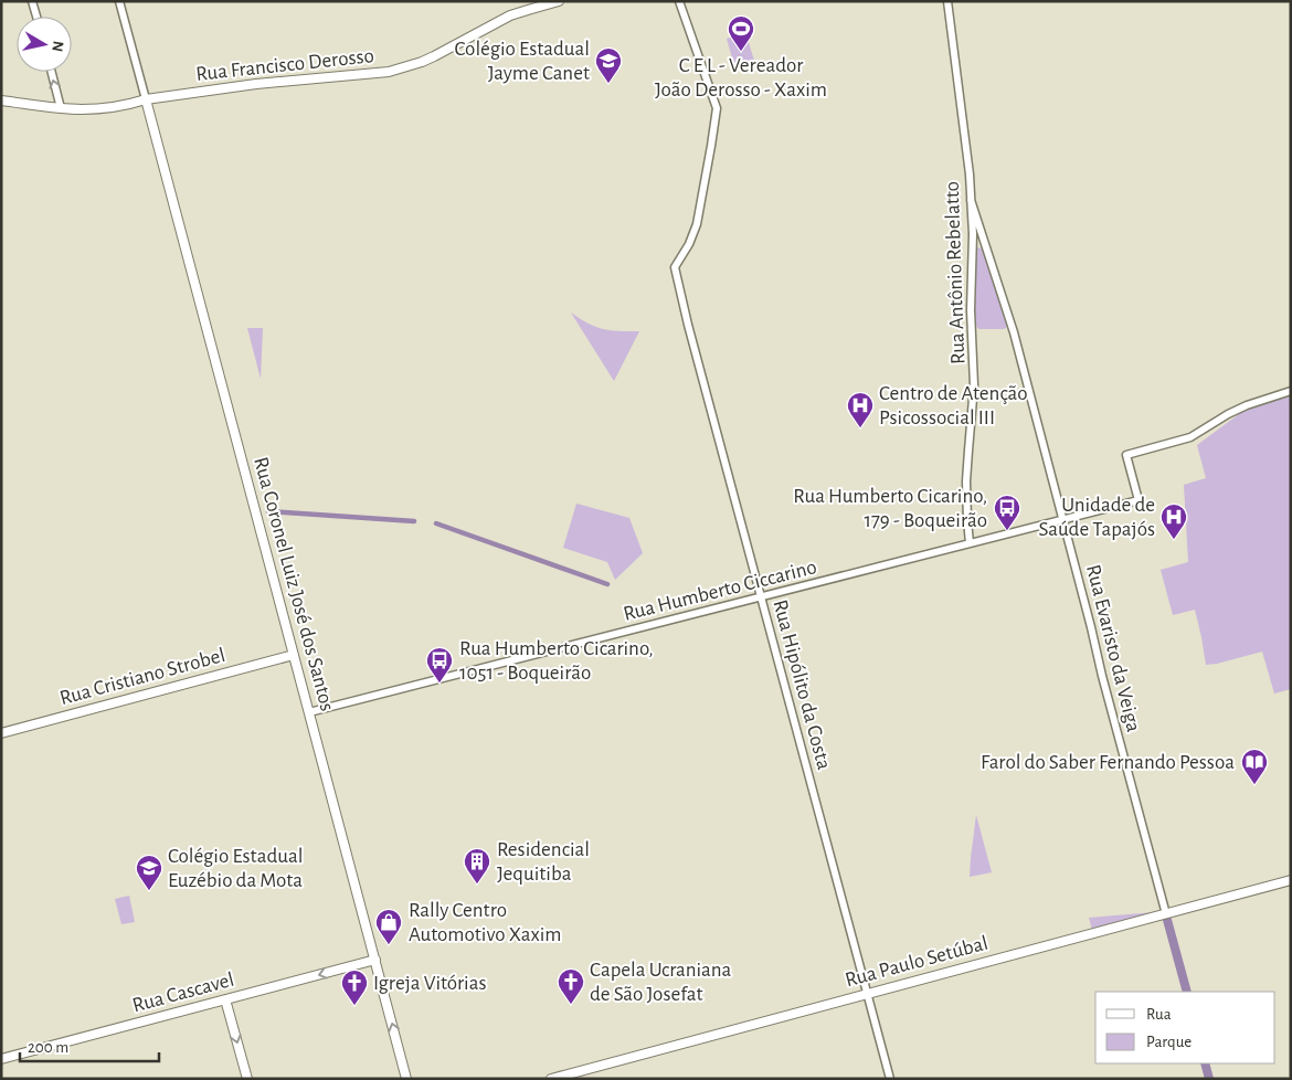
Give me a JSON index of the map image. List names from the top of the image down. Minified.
{"streets":{"main road":["Rua Francisco Derosso","Rua Coronel Luiz José dos Santos","Rua Cristiano Strobel","Rua Paulo Setúbal","Rua Cascavel"],"street":["Rua Antônio Rebelatto","Rua Humberto Ciccarino","Rua Evaristo da Veiga","Rua Hipólito da Costa"]},"crossings":[["Rua Francisco Derosso","Rua Coronel Luiz José dos Santos"],["Rua Antônio Rebelatto","Rua Humberto Ciccarino"],["Rua Antônio Rebelatto","Rua Evaristo da Veiga"],["Rua Coronel Luiz José dos Santos","Rua Humberto Ciccarino"],["Rua Coronel Luiz José dos Santos","Rua Cristiano Strobel"],["Rua Coronel Luiz José dos Santos","Rua Cascavel"],["Rua Humberto Ciccarino","Rua Evaristo da Veiga"],["Rua Humberto Ciccarino","Rua Hipólito da Costa"],["Rua Evaristo da Veiga","Rua Paulo Setúbal"],["Rua Hipólito da Costa","Rua Paulo Setúbal"]],"one_way":["Rua Cascavel"],"places":{"sports":["C E L - Vereador João Derosso - Xaxim"],"school or university":["Colégio Estadual Jayme Canet","Colégio Estadual Euzébio da Mota"],"hospital":["Centro de Atenção Psicossocial III","Unidade de Saúde Tapajós"],"bus stop":["Rua Humberto Cicarino, 179 - Boqueirão","Rua Humberto Cicarino, 1051 - Boqueirão"],"library":["Farol do Saber Fernando Pessoa"],"building":["Residencial Jequitiba"],"shop":["Rally Centro Automotivo Xaxim"],"church":["Capela Ucraniana de São Josefat","Igreja Vitórias"]},"legend":["Rua","Parque"],"scale_bar":"200 m","north":"right"}
